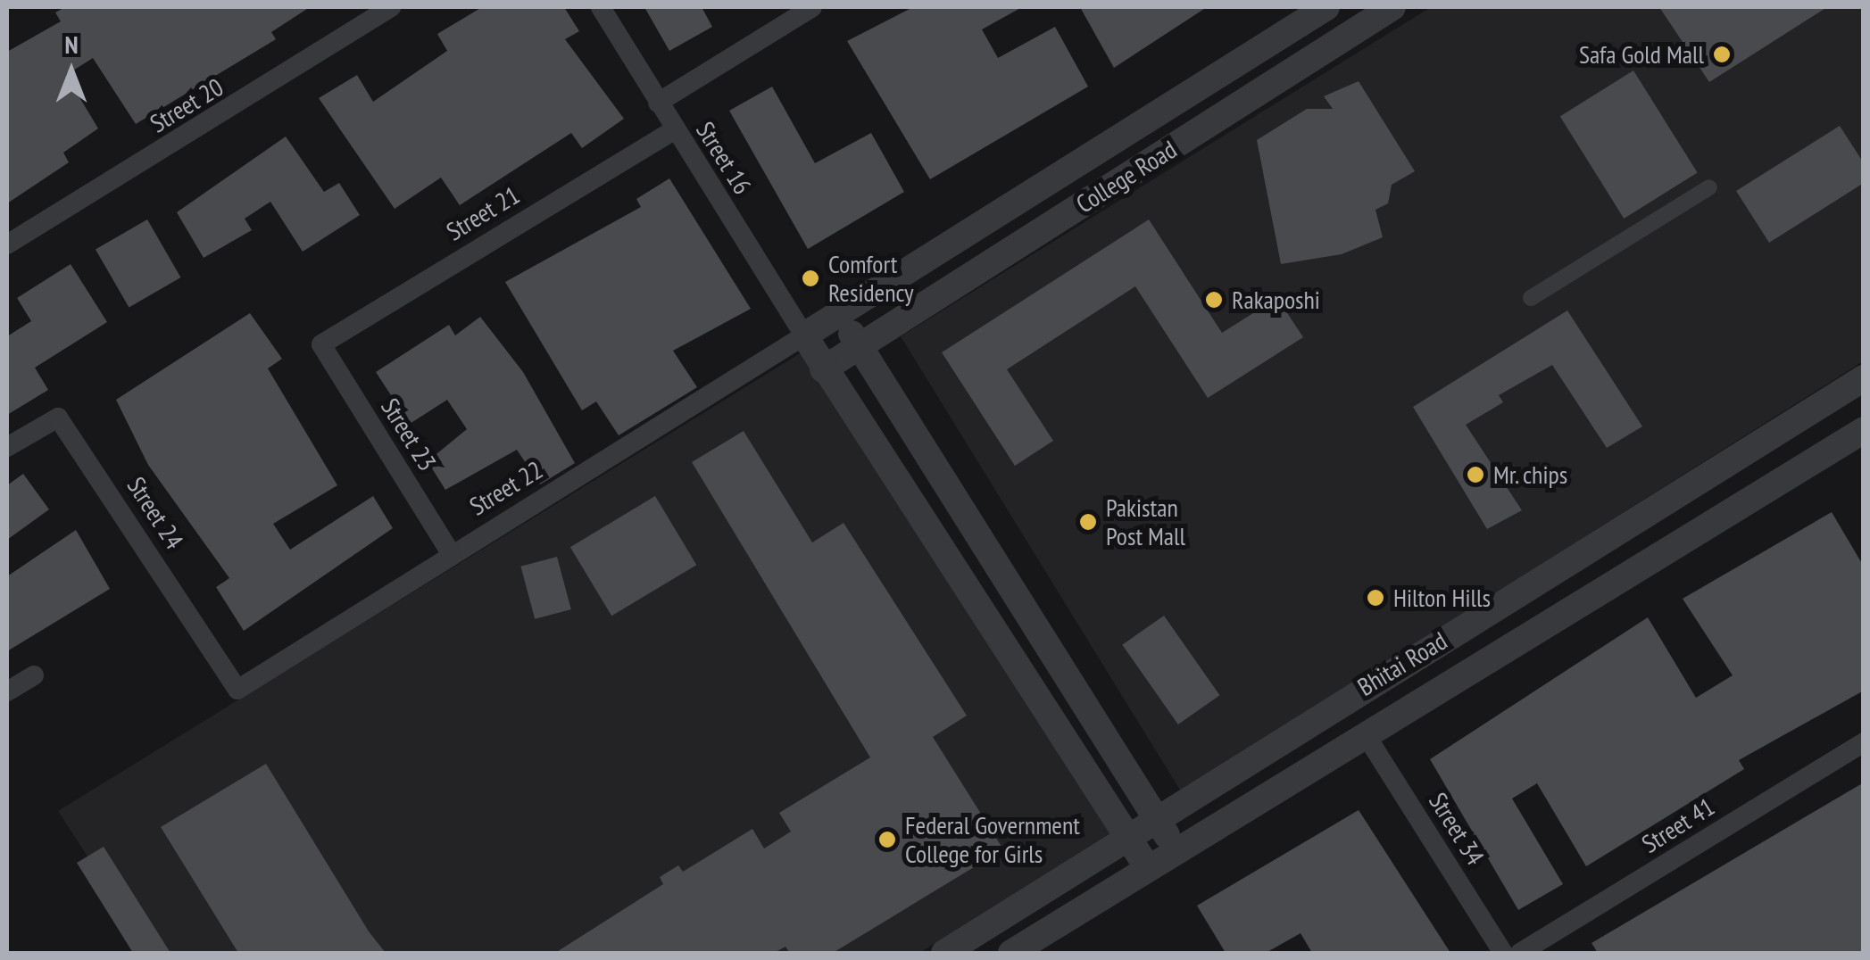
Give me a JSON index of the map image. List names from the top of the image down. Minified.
{"streets":{"street":["Street 20","Street 16","College Road","Street 21","Street 23","Street 22","Street 24","Bhitai Road","Street 41","Street 34"]},"crossings":[["Street 16","College Road"],["Street 16","Street 21"],["Street 16","Street 22"],["College Road","Street 22"],["Street 21","Street 23"],["Street 23","Street 22"],["Street 22","Street 24"],["Bhitai Road","Street 34"]],"places":["Safa Gold Mall","Comfort Residency","Rakaposhi","Mr. chips","Pakistan Post Mall","Hilton Hills","Federal Government College for Girls"],"north":"top"}
